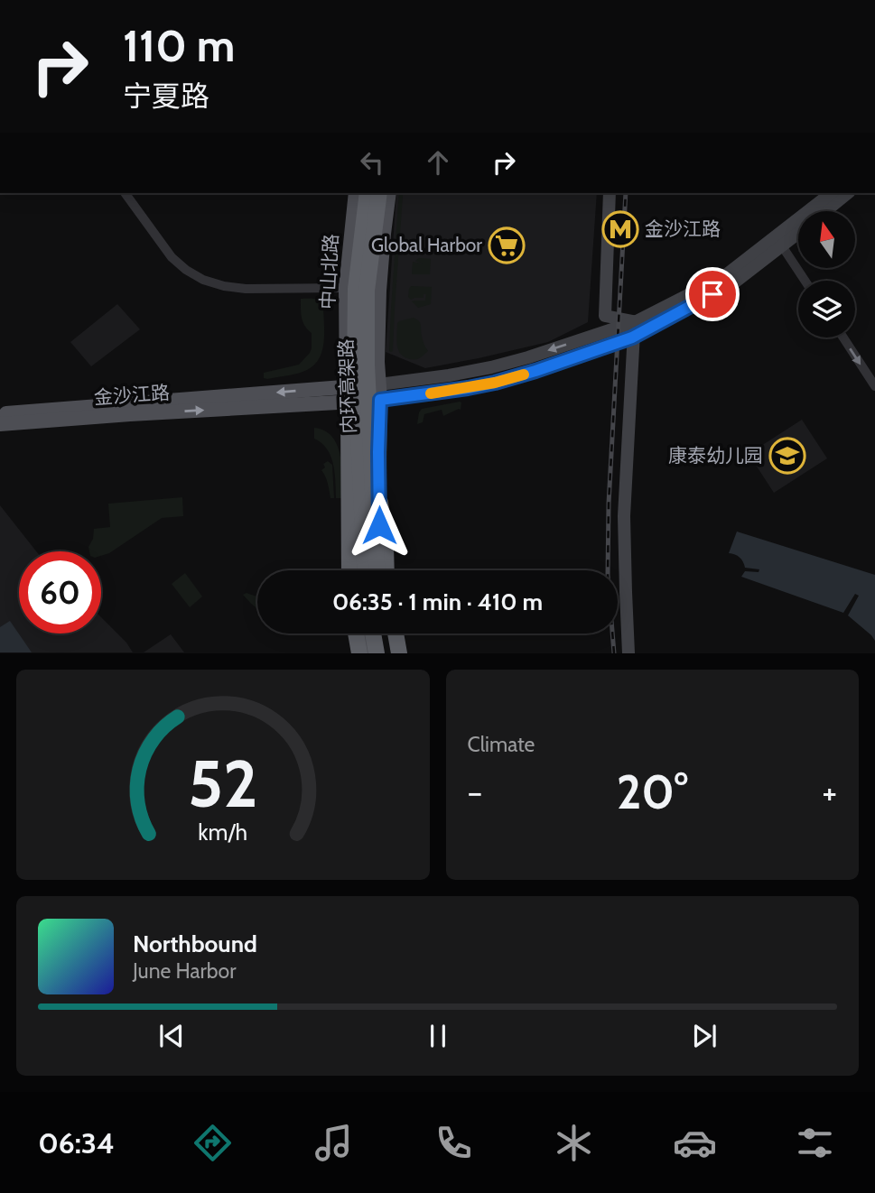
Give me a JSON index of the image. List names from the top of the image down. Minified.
{"streets":{"highway":["内环高架路"],"main road":["中山北路","金沙江路"]},"crossings":[["中山北路","金沙江路"]],"places":{"metro station":["金沙江路"],"supermarket":["Global Harbor"],"school or university":["康泰幼儿园"]},"north":"top","page":{"turn":["110 m","宁夏路"],"limit":"60","trip":"06:35 · 1 min · 410 m","tile":"Climate","heat":["−","20°","+"],"song":["Northbound","June Harbor"],"tabs":"06:34","gauge":["52","km/h"]}}
